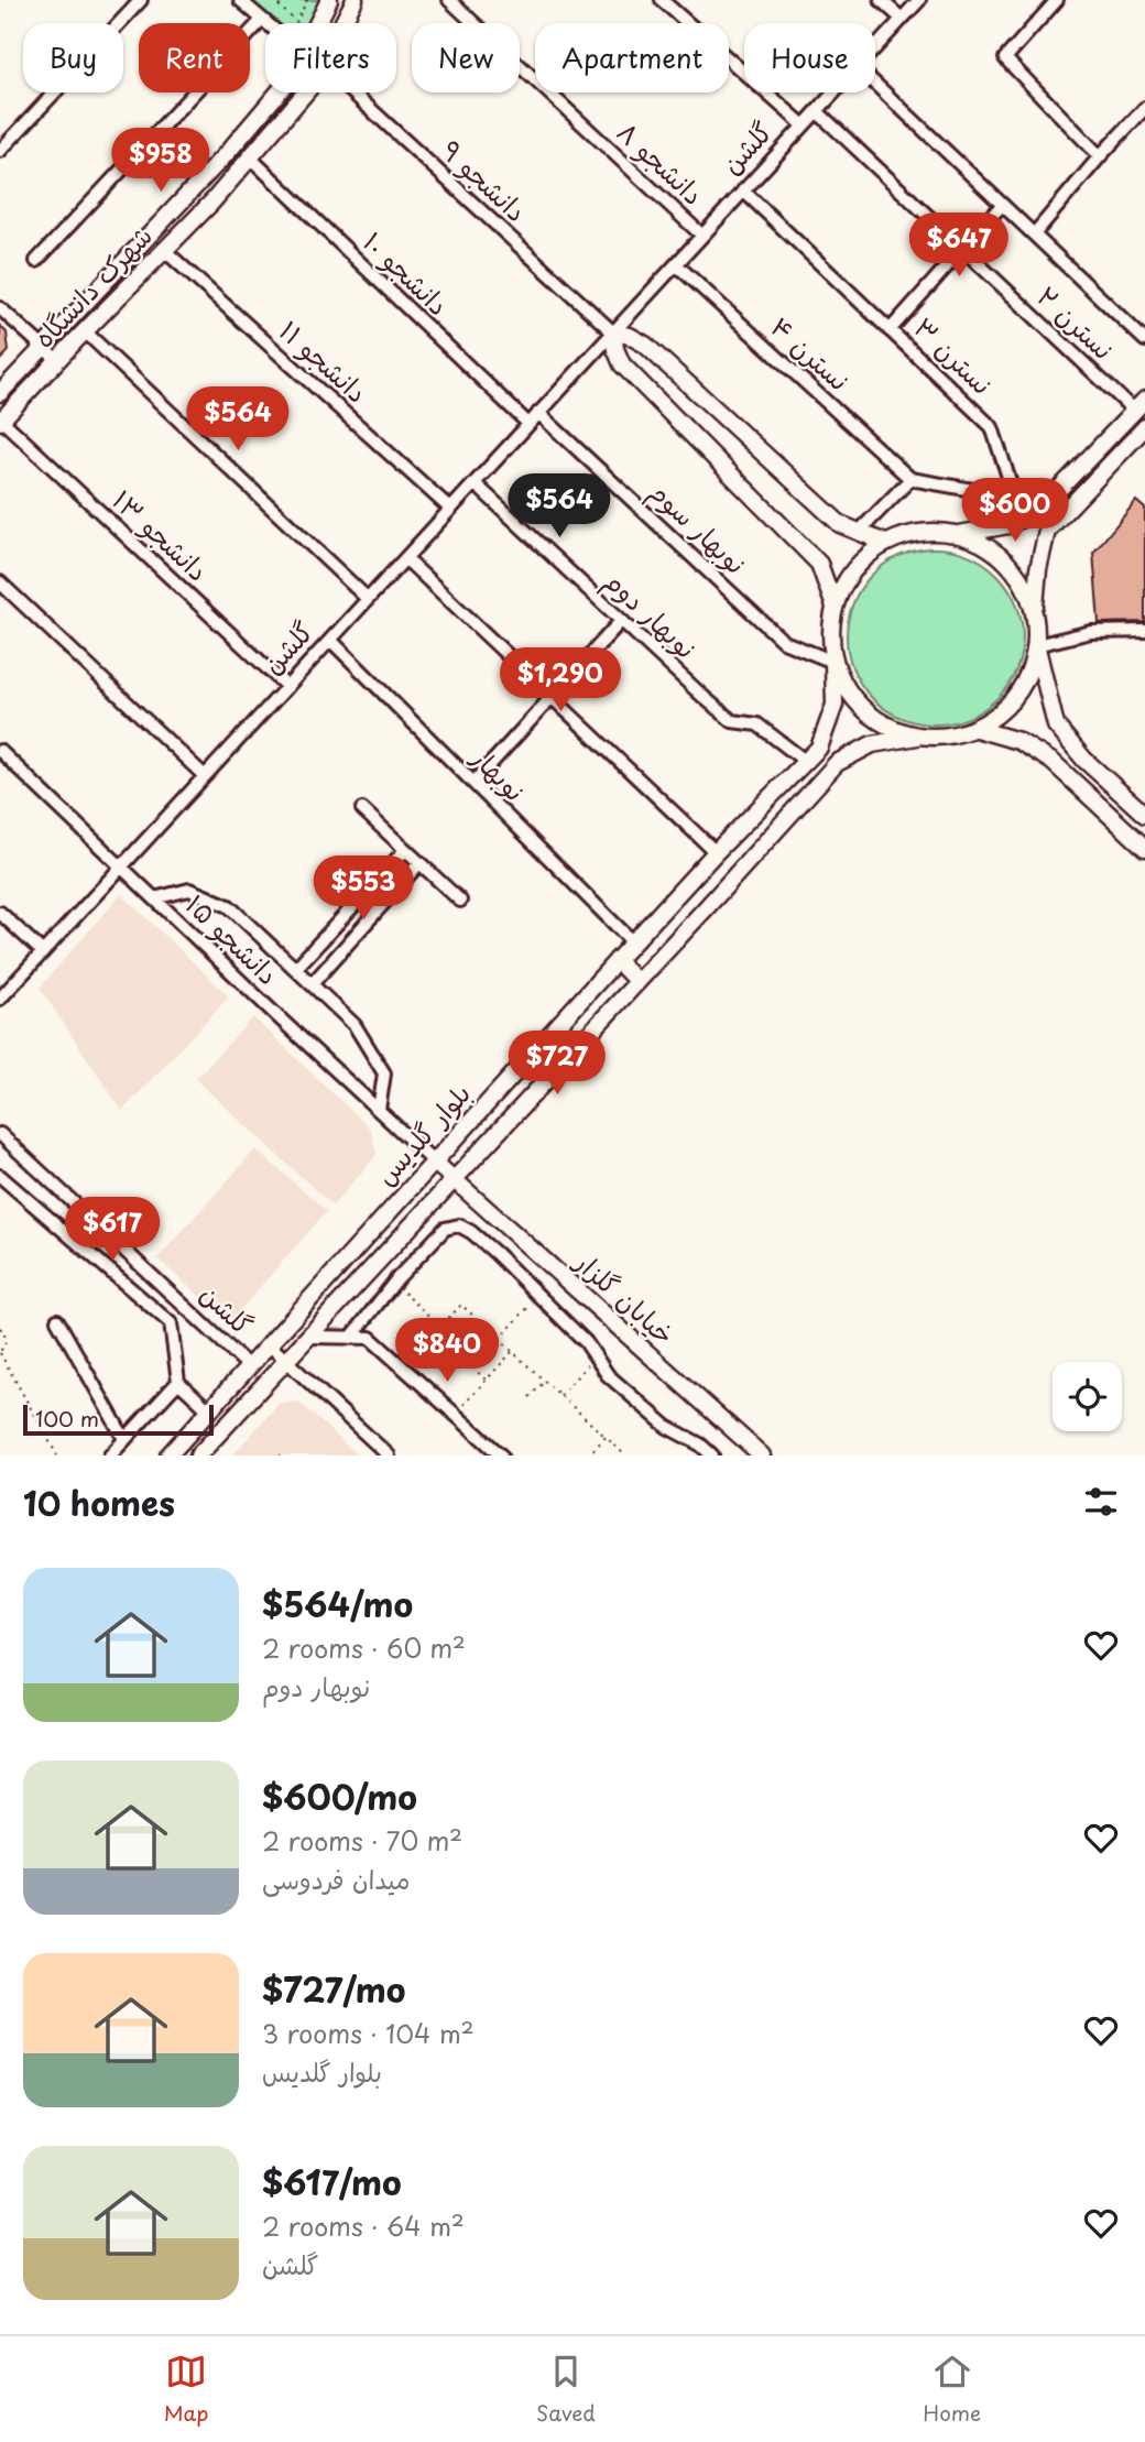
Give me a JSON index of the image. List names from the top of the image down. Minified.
{"streets":{"main road":["شهرک دانشگاه","بلوار گلدیس","خیابان گلزار"],"street":["گلشن","دانشجو ۸","دانشجو ۹","دانشجو ۱۰","نسترن ۲","نسترن ۴","نسترن ۳","دانشجو ۱۱","نوبهار سوم","دانشجو ۱۳","نوبهار دوم","نوبهار","دانشجو ۱۵"]},"crossings":[["گلشن","دانشجو ۸"],["گلشن","دانشجو ۹"],["گلشن","دانشجو ۱۰"],["گلشن","نسترن ۲"],["گلشن","نسترن ۴"],["گلشن","نسترن ۳"],["گلشن","دانشجو ۱۱"],["گلشن","نوبهار سوم"],["گلشن","دانشجو ۱۳"],["گلشن","نوبهار دوم"],["گلشن","نوبهار"],["گلشن","دانشجو ۱۵"],["گلشن","بلوار گلدیس"],["دانشجو ۱۰","شهرک دانشگاه"],["شهرک دانشگاه","دانشجو ۱۱"],["شهرک دانشگاه","دانشجو ۱۳"],["نوبهار سوم","بلوار گلدیس"],["نوبهار دوم","بلوار گلدیس"],["نوبهار","بلوار گلدیس"],["دانشجو ۱۵","بلوار گلدیس"],["دانشجو ۱۵","خیابان گلزار"],["بلوار گلدیس","خیابان گلزار"]],"scale_bar":"100 m","page":{"chip":["Buy","Rent","Filters","New","Apartment","House"],"price":["$958","$647","$564","$564","$600","$1,290","$553","$727","$617","$840"],"scale":"100 m","heading":"10 homes","list":[{"name":"$564/mo","note":"2 rooms · 60 m² · نوبهار دوم"},{"name":"$600/mo","note":"2 rooms · 70 m² · میدان فردوسی"},{"name":"$727/mo","note":"3 rooms · 104 m² · بلوار گلدیس"},{"name":"$617/mo","note":"2 rooms · 64 m² · گلشن"}],"tabs":["Map","Saved","Home"]}}
